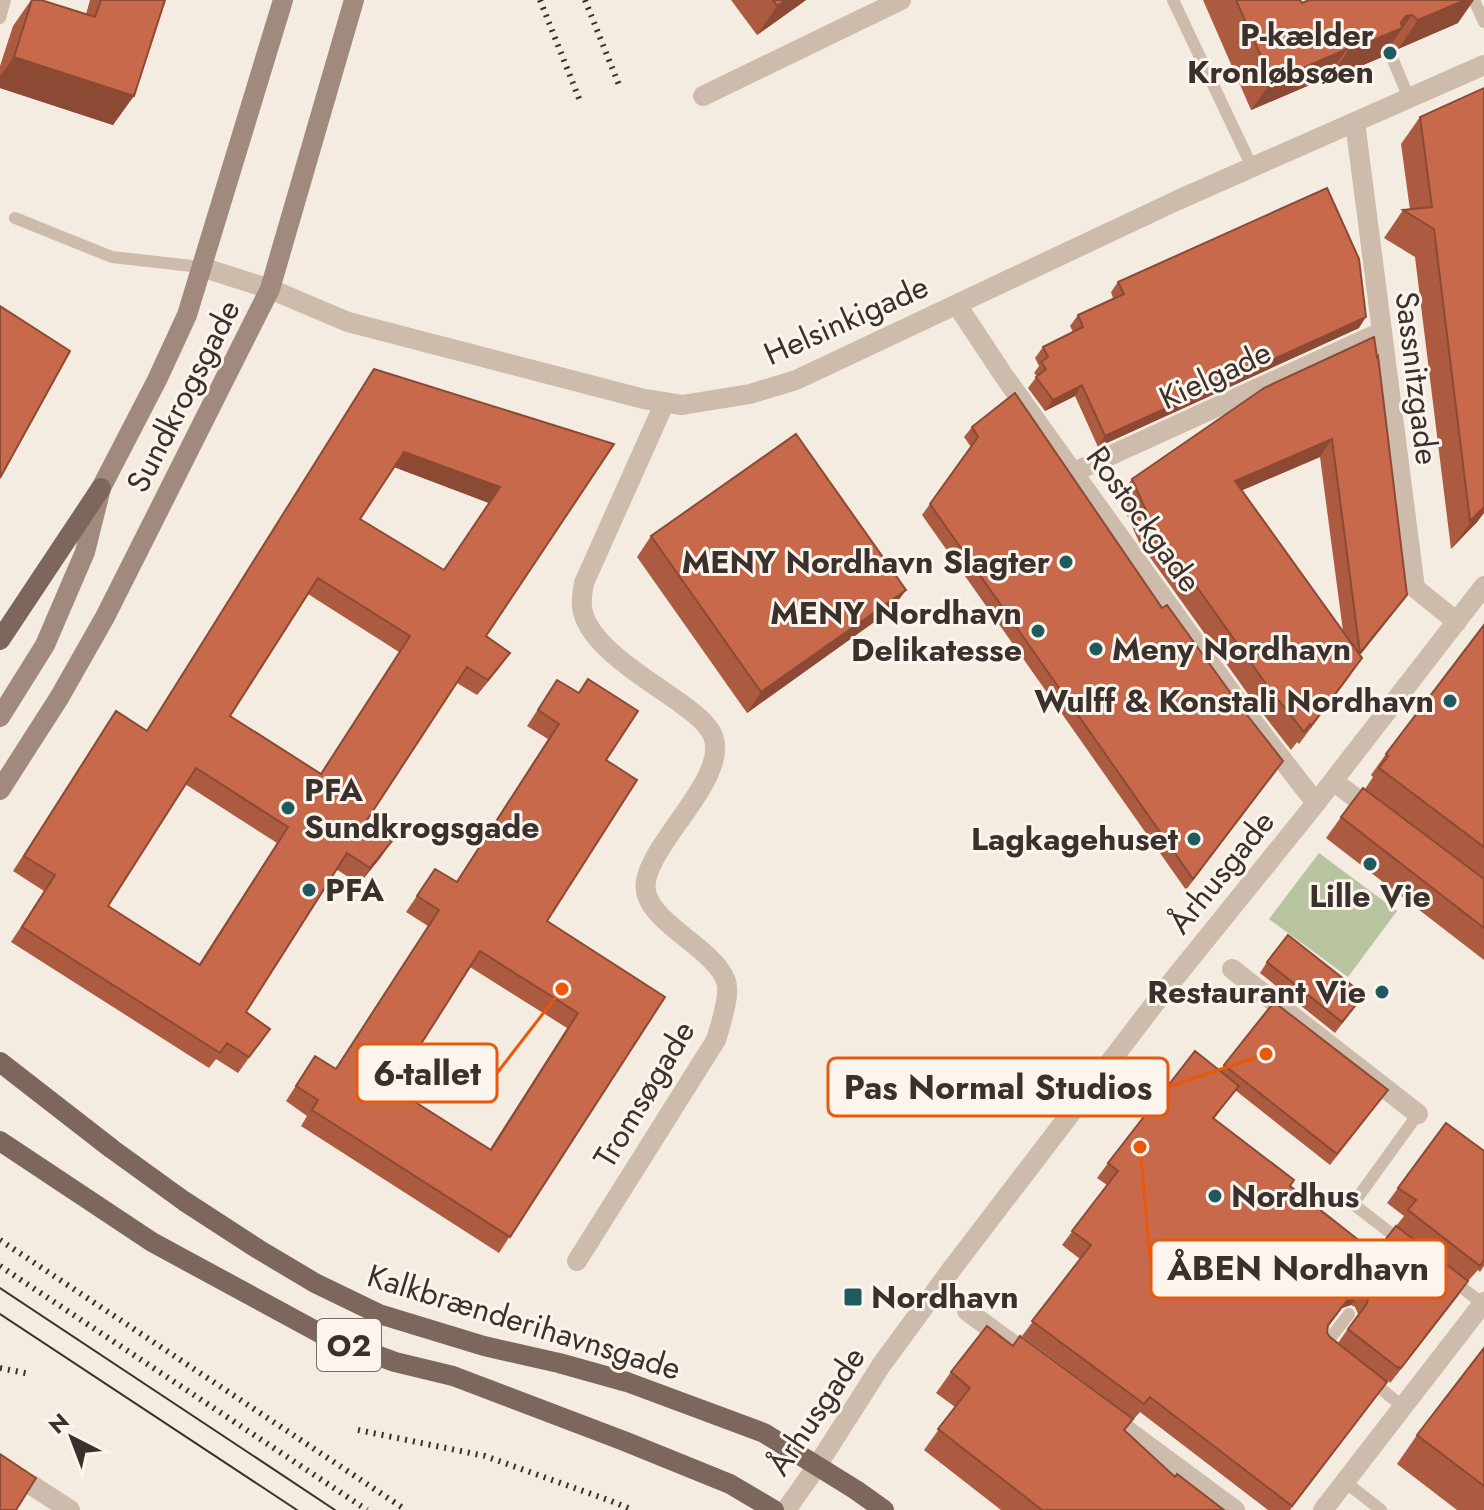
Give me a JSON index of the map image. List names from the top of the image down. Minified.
{"streets":{"main road":["Kalkbrænderihavnsgade","O2"],"street":["Helsinkigade","Kielgade","Sassnitzgade","Sundkrogsgade","Rostockgade","Århusgade","Tromsøgade"]},"crossings":[["Helsinkigade","Sassnitzgade"],["Helsinkigade","Sundkrogsgade"],["Helsinkigade","Rostockgade"],["Helsinkigade","Tromsøgade"],["Kielgade","Sassnitzgade"],["Kielgade","Rostockgade"],["Sassnitzgade","Århusgade"],["Rostockgade","Århusgade"],["Århusgade","Kalkbrænderihavnsgade"]],"places":{"other":["P-kælder Kronløbsøen","MENY Nordhavn Slagter","MENY Nordhavn Delikatesse","Meny Nordhavn","Wulff & Konstali Nordhavn","PFA Sundkrogsgade","Lagkagehuset","Lille Vie","PFA","6-tallet","Restaurant Vie","Pas Normal Studios","ÅBEN Nordhavn","Nordhus"],"transit":["Nordhavn"]},"north":"top left"}
